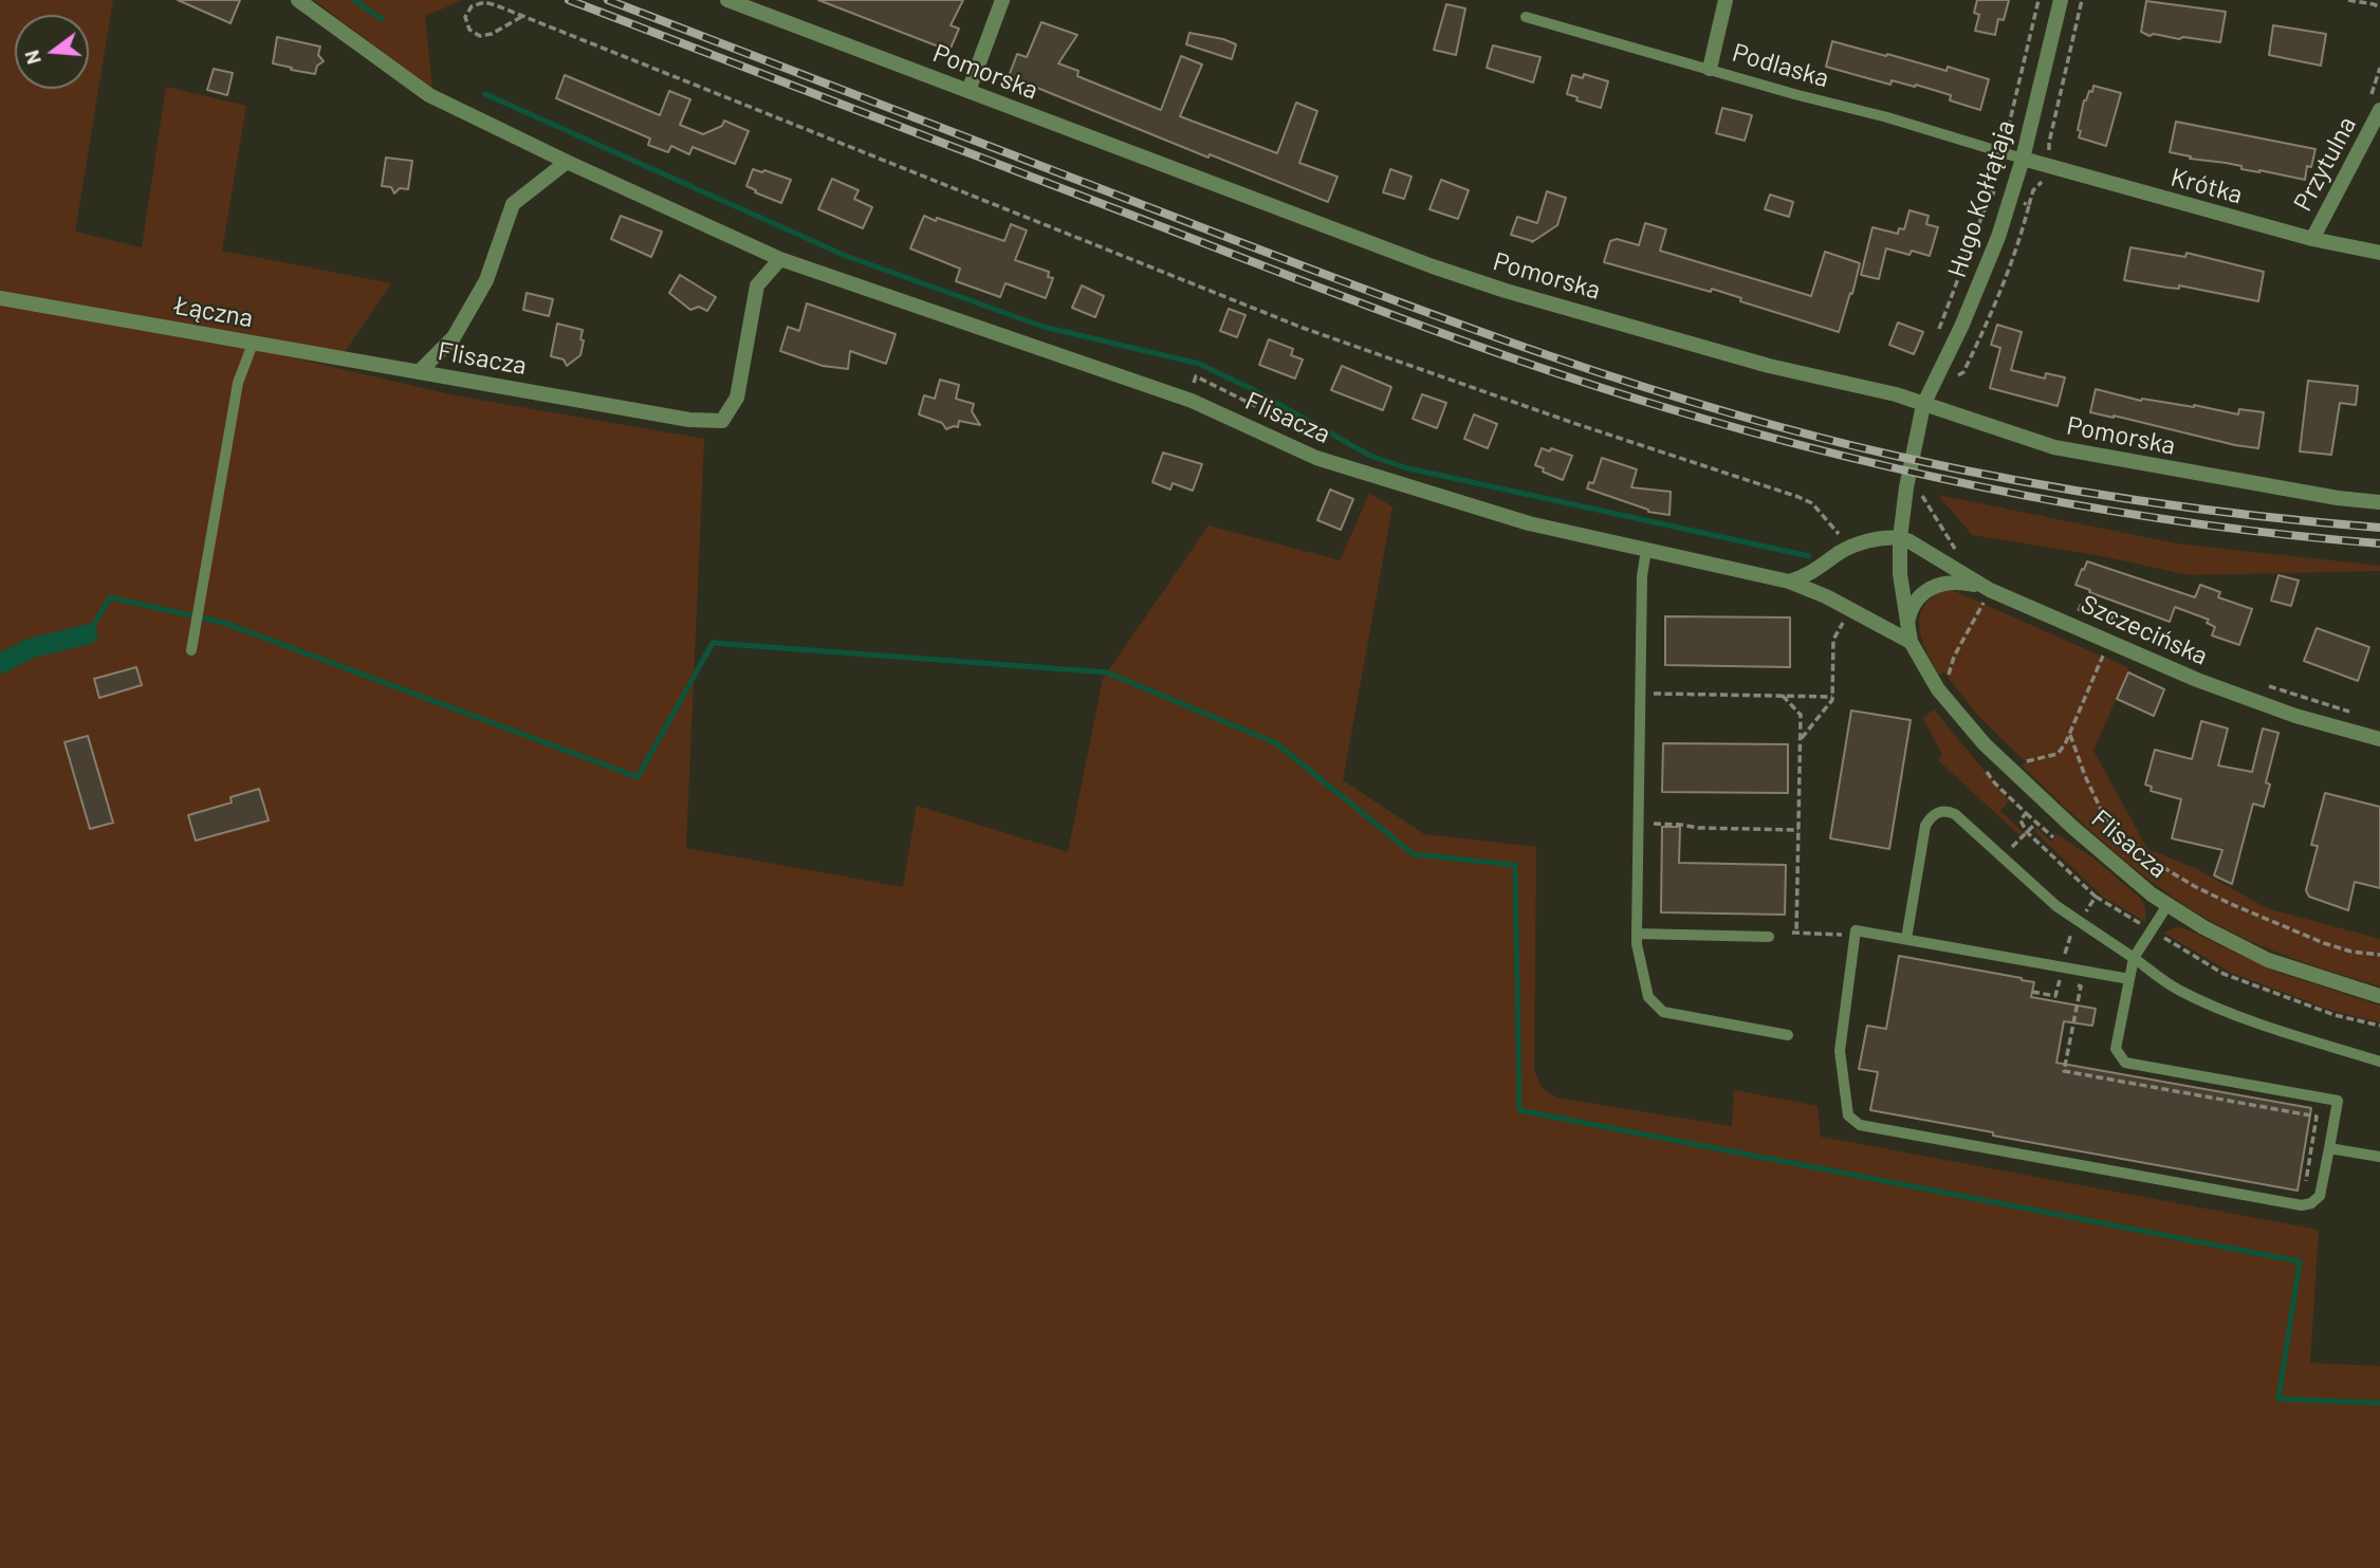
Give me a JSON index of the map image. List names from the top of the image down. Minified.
{"streets":{"street":["Pomorska","Przytulna","Krótka","Hugo Kołłątaja","Łączna","Flisacza","Szczecińska"],"lane":["Podlaska"]},"crossings":[["Podlaska","Krótka"],["Podlaska","Hugo Kołłątaja"],["Pomorska","Hugo Kołłątaja"],["Przytulna","Krótka"],["Krótka","Hugo Kołłątaja"],["Hugo Kołłątaja","Flisacza"],["Hugo Kołłątaja","Szczecińska"],["Łączna","Flisacza"],["Flisacza","Szczecińska"]],"north":"left"}
